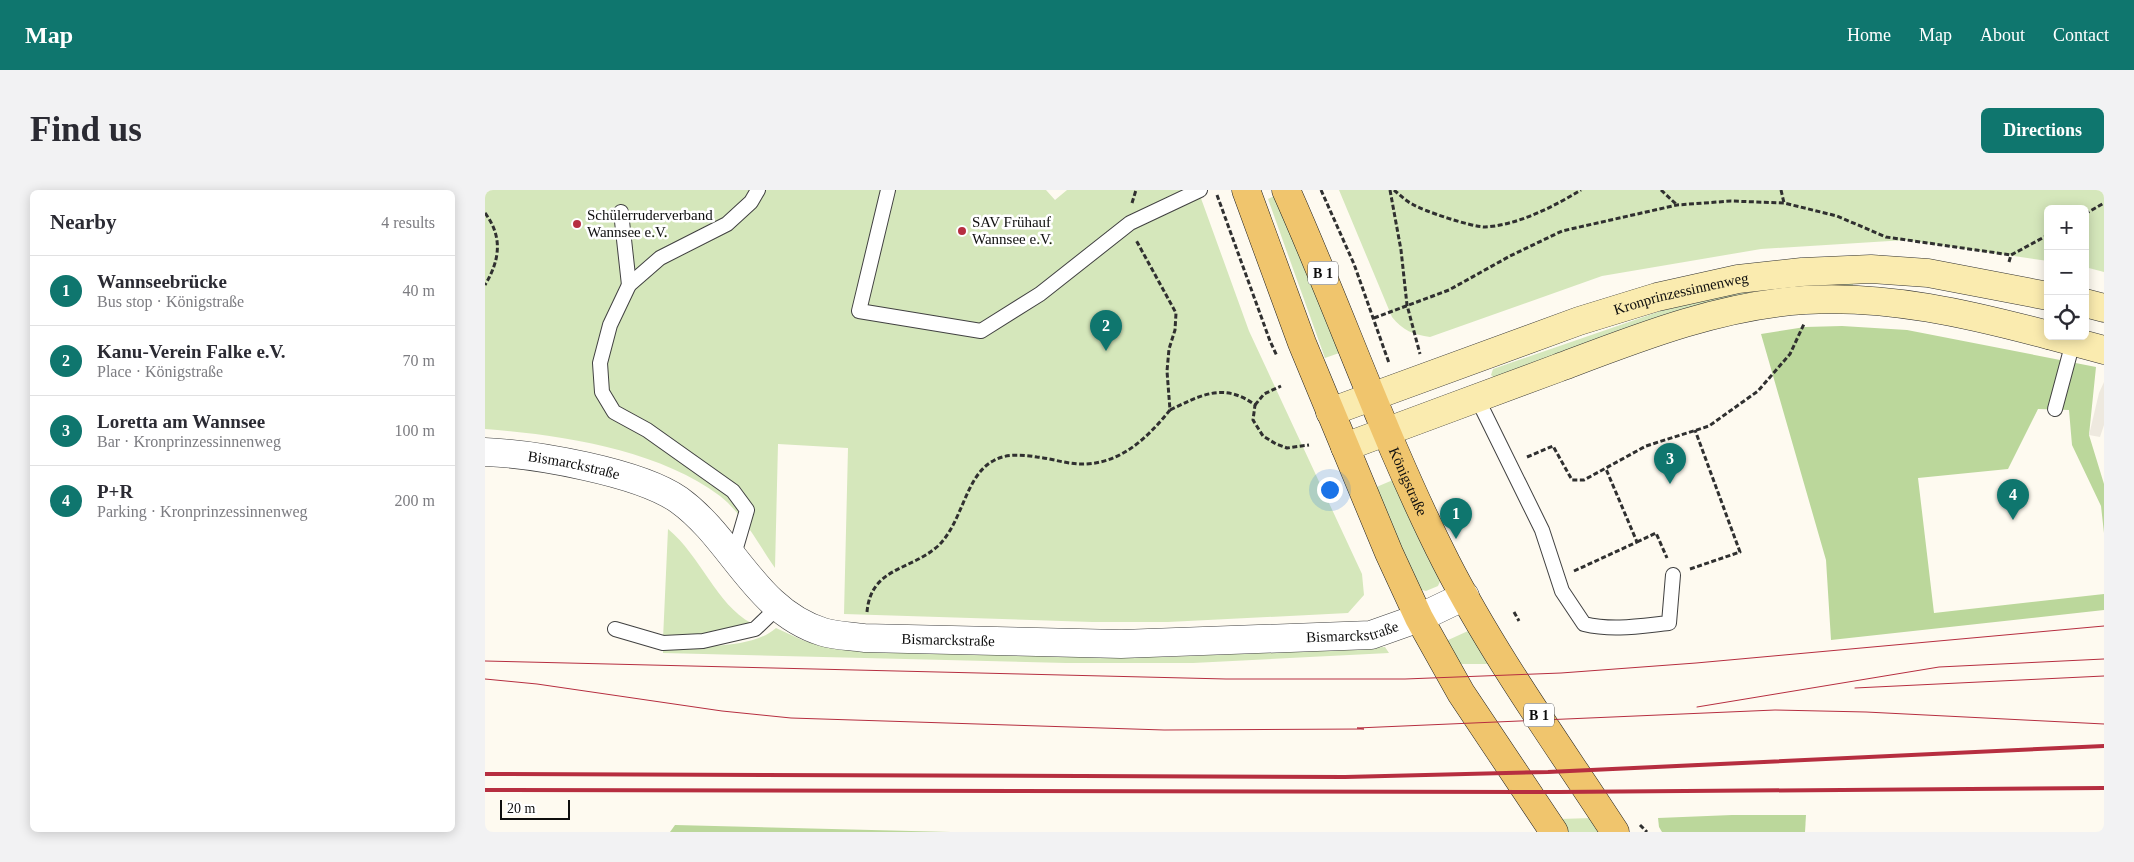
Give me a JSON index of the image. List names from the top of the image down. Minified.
{"streets":{"main road":["B 1","Kronprinzessinnenweg","Königstraße"],"street":["Bismarckstraße"]},"crossings":[["Kronprinzessinnenweg","Königstraße"],["Bismarckstraße","Königstraße"]],"places":["Schülerruderverband Wannsee e.V.","SAV Frühauf Wannsee e.V."],"scale_bar":"20 m","page":{"header":"Map","nav":["Home","Map","About","Contact"],"buttons":"Directions","title":"Find us","heading":["Nearby","4 results"],"map_buttons":["+","−"],"list":[{"mark":"1","name":"Wannseebrücke","note":"Bus stop · Königstraße","value":"40 m"},{"mark":"2","name":"Kanu-Verein Falke e.V.","note":"Place · Königstraße","value":"70 m"},{"mark":"3","name":"Loretta am Wannsee","note":"Bar · Kronprinzessinnenweg","value":"100 m"},{"mark":"4","name":"P+R","note":"Parking · Kronprinzessinnenweg","value":"200 m"}],"pins":["2","3","4","1"],"scale":"20 m"}}
